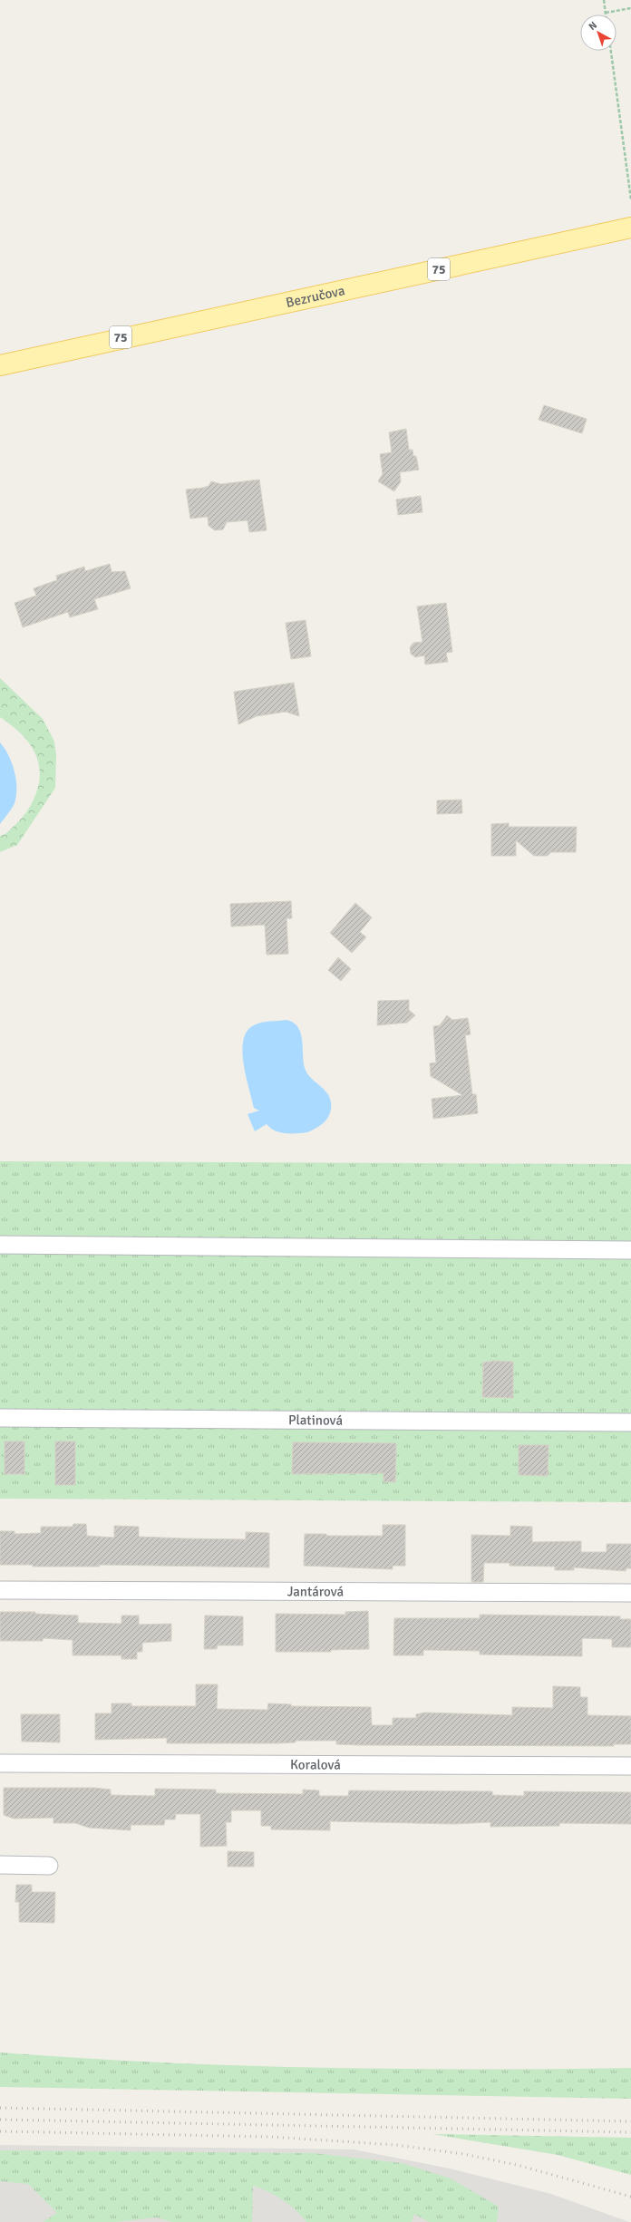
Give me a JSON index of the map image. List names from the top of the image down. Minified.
{"streets":{"main road":["75","Bezručova"],"street":["Platinová","Jantárová","Koralová"]},"north":"top left"}
